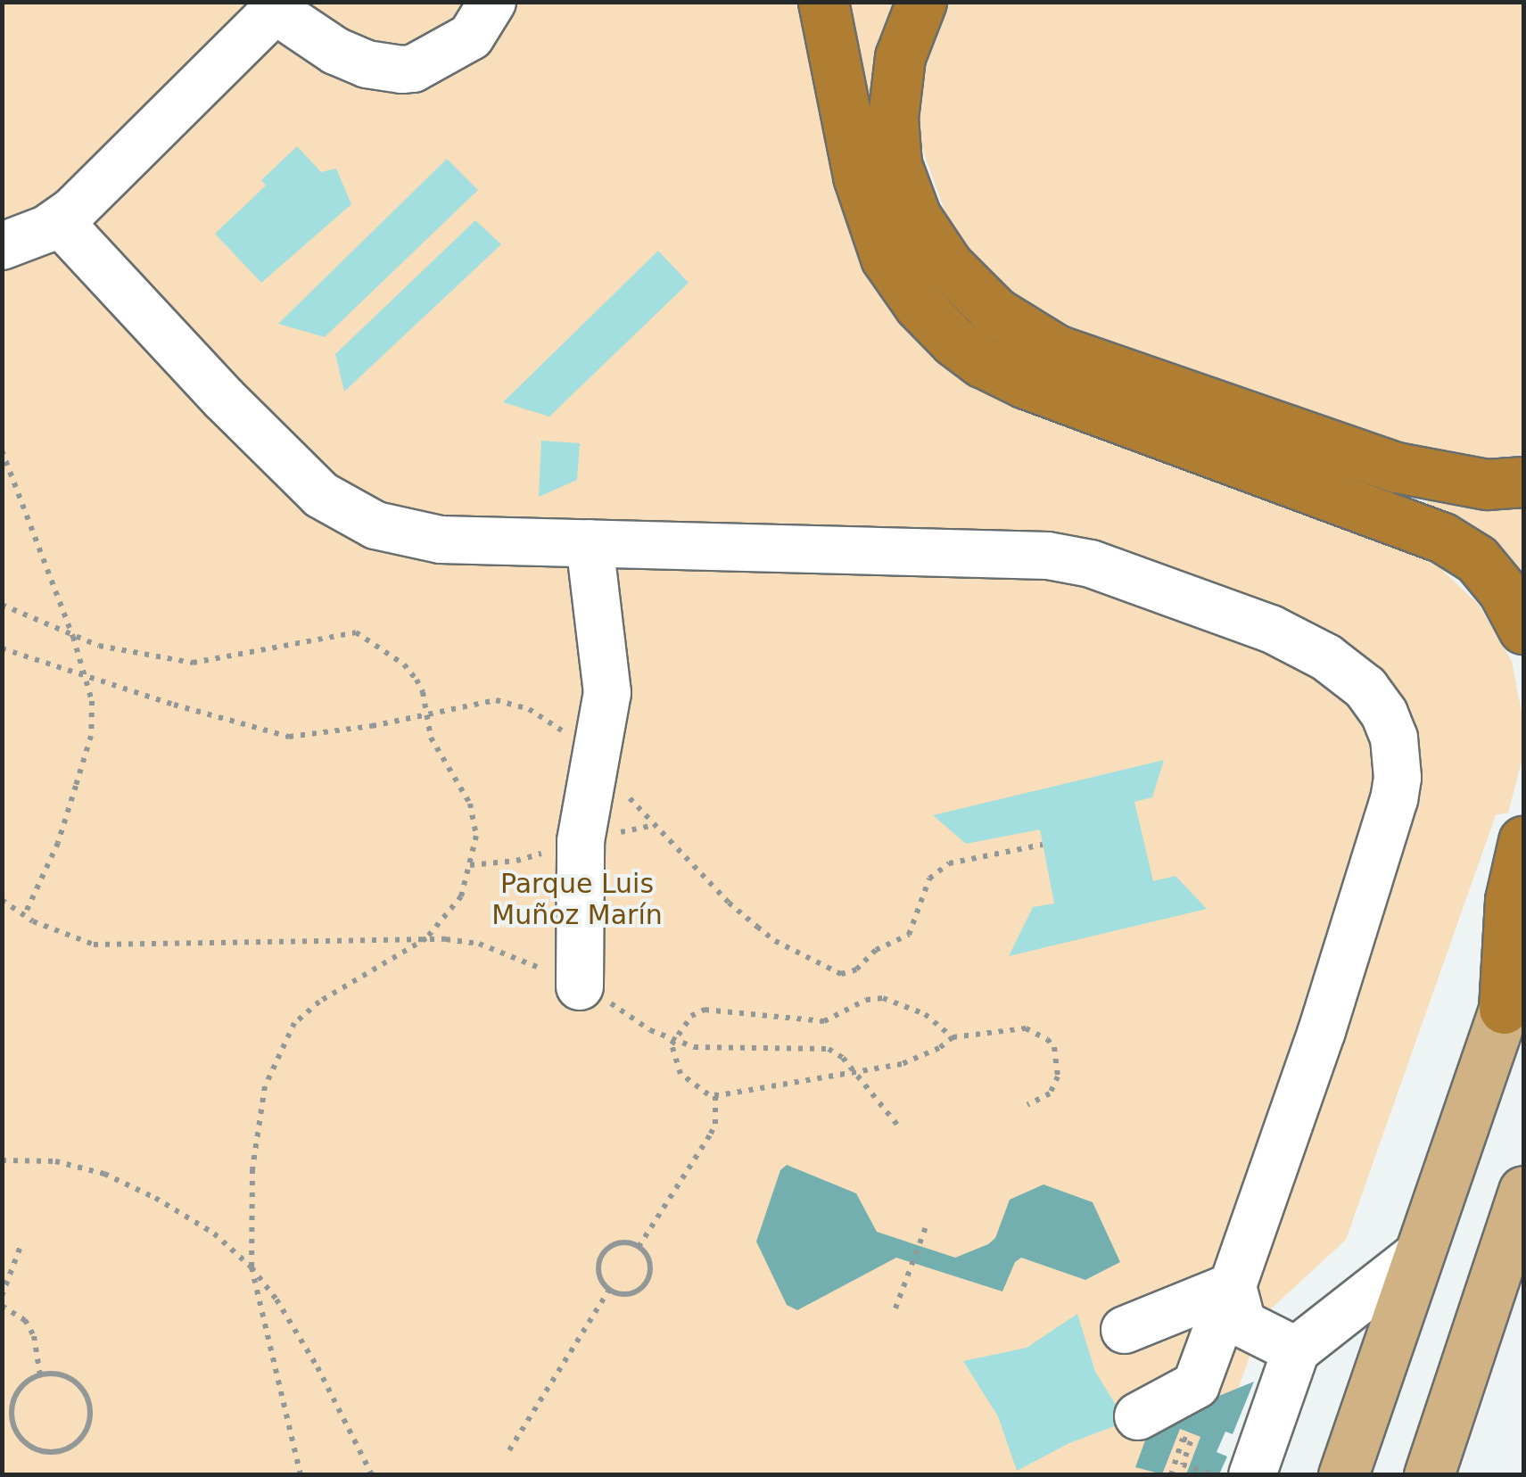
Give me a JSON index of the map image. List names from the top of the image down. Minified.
{"parks":["Parque Luis Muñoz Marín"]}
